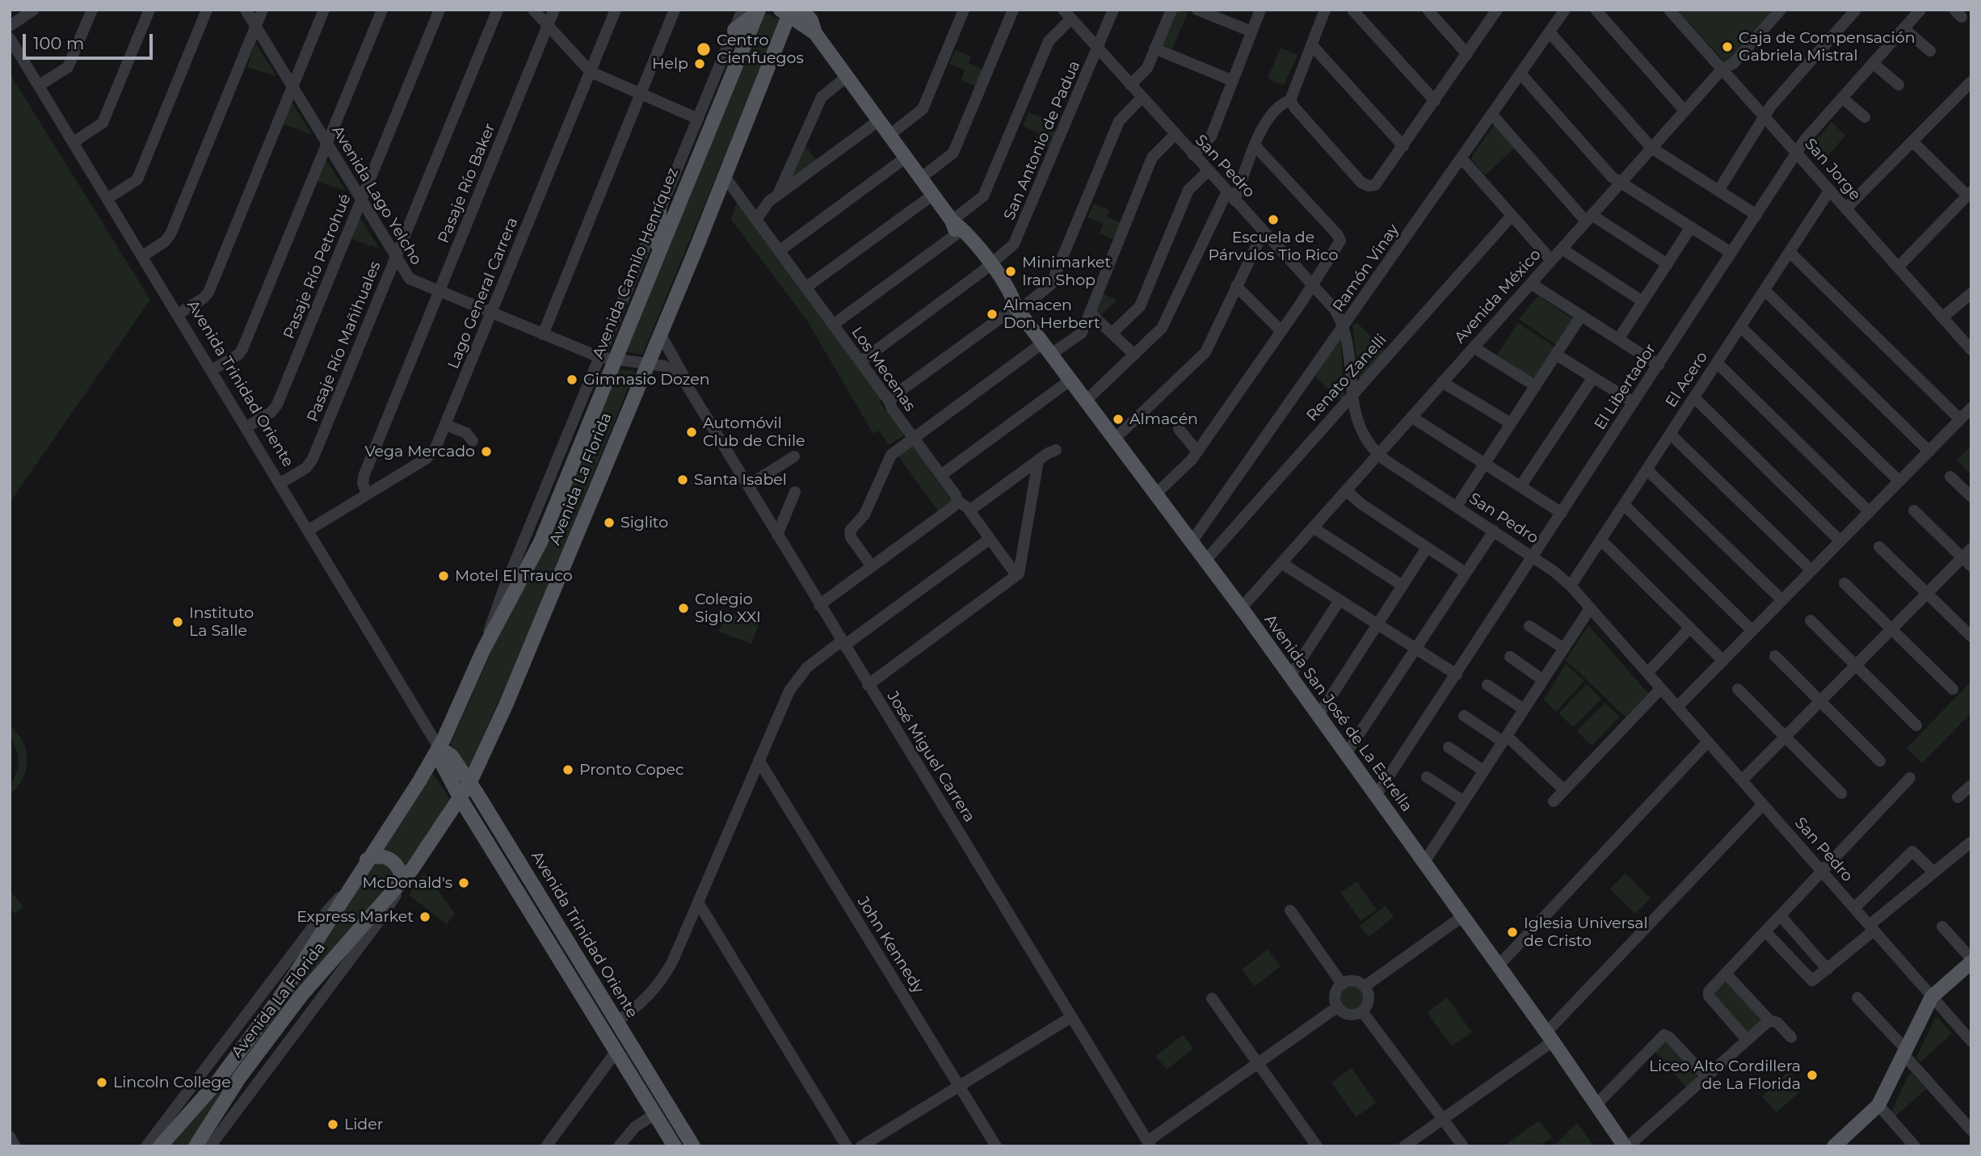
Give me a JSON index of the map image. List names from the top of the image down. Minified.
{"streets":{"main road":["Avenida Camilo Henríquez","Avenida Trinidad Oriente","Avenida La Florida","Avenida San José de La Estrella"],"street":["San Antonio de Padua","San Pedro","San Jorge","Pasaje Río Baker","Avenida Lago Yelcho","Pasaje Río Petrohué","Ramón Vinay","Lago General Carrera","Avenida México","Pasaje Río Mañihuales","Los Mecenas","Renato Zanelli","El Acero","El Libertador","José Miguel Carrera","John Kennedy"]},"crossings":[["San Antonio de Padua","San Pedro"],["San Antonio de Padua","Los Mecenas"],["San Antonio de Padua","Avenida San José de La Estrella"],["San Pedro","Ramón Vinay"],["San Pedro","Avenida México"],["San Pedro","Renato Zanelli"],["San Pedro","El Acero"],["San Pedro","El Libertador"],["San Jorge","Avenida México"],["San Jorge","El Acero"],["San Jorge","El Libertador"],["Pasaje Río Baker","Avenida Lago Yelcho"],["Pasaje Río Baker","Lago General Carrera"],["Avenida Lago Yelcho","Avenida Camilo Henríquez"],["Avenida Lago Yelcho","Pasaje Río Petrohué"],["Avenida Lago Yelcho","Lago General Carrera"],["Avenida Lago Yelcho","Pasaje Río Mañihuales"],["Avenida Lago Yelcho","José Miguel Carrera"],["Avenida Camilo Henríquez","Avenida Trinidad Oriente"],["Avenida Camilo Henríquez","Avenida La Florida"],["Avenida Camilo Henríquez","José Miguel Carrera"],["Pasaje Río Petrohué","Avenida Trinidad Oriente"],["Ramón Vinay","Avenida San José de La Estrella"],["Lago General Carrera","Avenida Trinidad Oriente"],["Avenida México","Avenida San José de La Estrella"],["Pasaje Río Mañihuales","Avenida Trinidad Oriente"],["Los Mecenas","Avenida La Florida"],["Renato Zanelli","Avenida San José de La Estrella"],["Avenida Trinidad Oriente","Avenida La Florida"],["El Libertador","Avenida San José de La Estrella"],["Avenida La Florida","Avenida San José de La Estrella"],["Avenida La Florida","José Miguel Carrera"]],"places":["Caja de Compensación Gabriela Mistral","Centro Cienfuegos","Help","Escuela de Párvulos Tio Rico","Minimarket Iran Shop","Almacen Don Herbert","Gimnasio Dozen","Almacén","Automóvil Club de Chile","Vega Mercado","Santa Isabel","Siglito","Motel El Trauco","Colegio Siglo XXI","Instituto La Salle","Pronto Copec","McDonald's","Express Market","Iglesia Universal de Cristo","Liceo Alto Cordillera de La Florida","Lincoln College","Lider"],"scale_bar":"100 m"}
